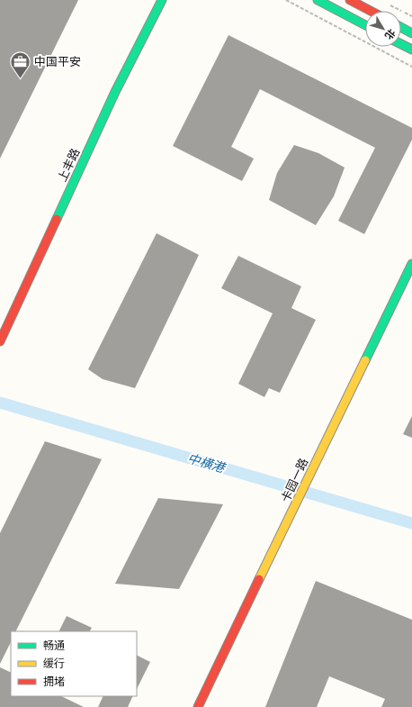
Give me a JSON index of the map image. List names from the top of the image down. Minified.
{"streets":{"street":["上丰路","卡园一路"]},"water":["中横港"],"places":{"office":["中国平安"]},"legend":["畅通","缓行","拥堵"],"north":"bottom right"}
